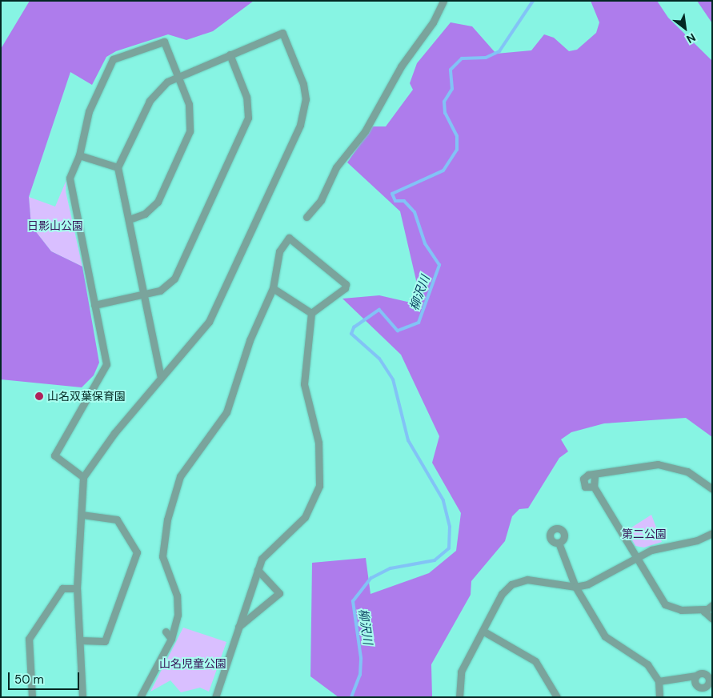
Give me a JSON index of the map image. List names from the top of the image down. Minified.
{"water":["柳沢川"],"parks":["日影山公園","第二公園","山名児童公園"],"places":["山名双葉保育園"],"scale_bar":"50 m","north":"bottom right"}
